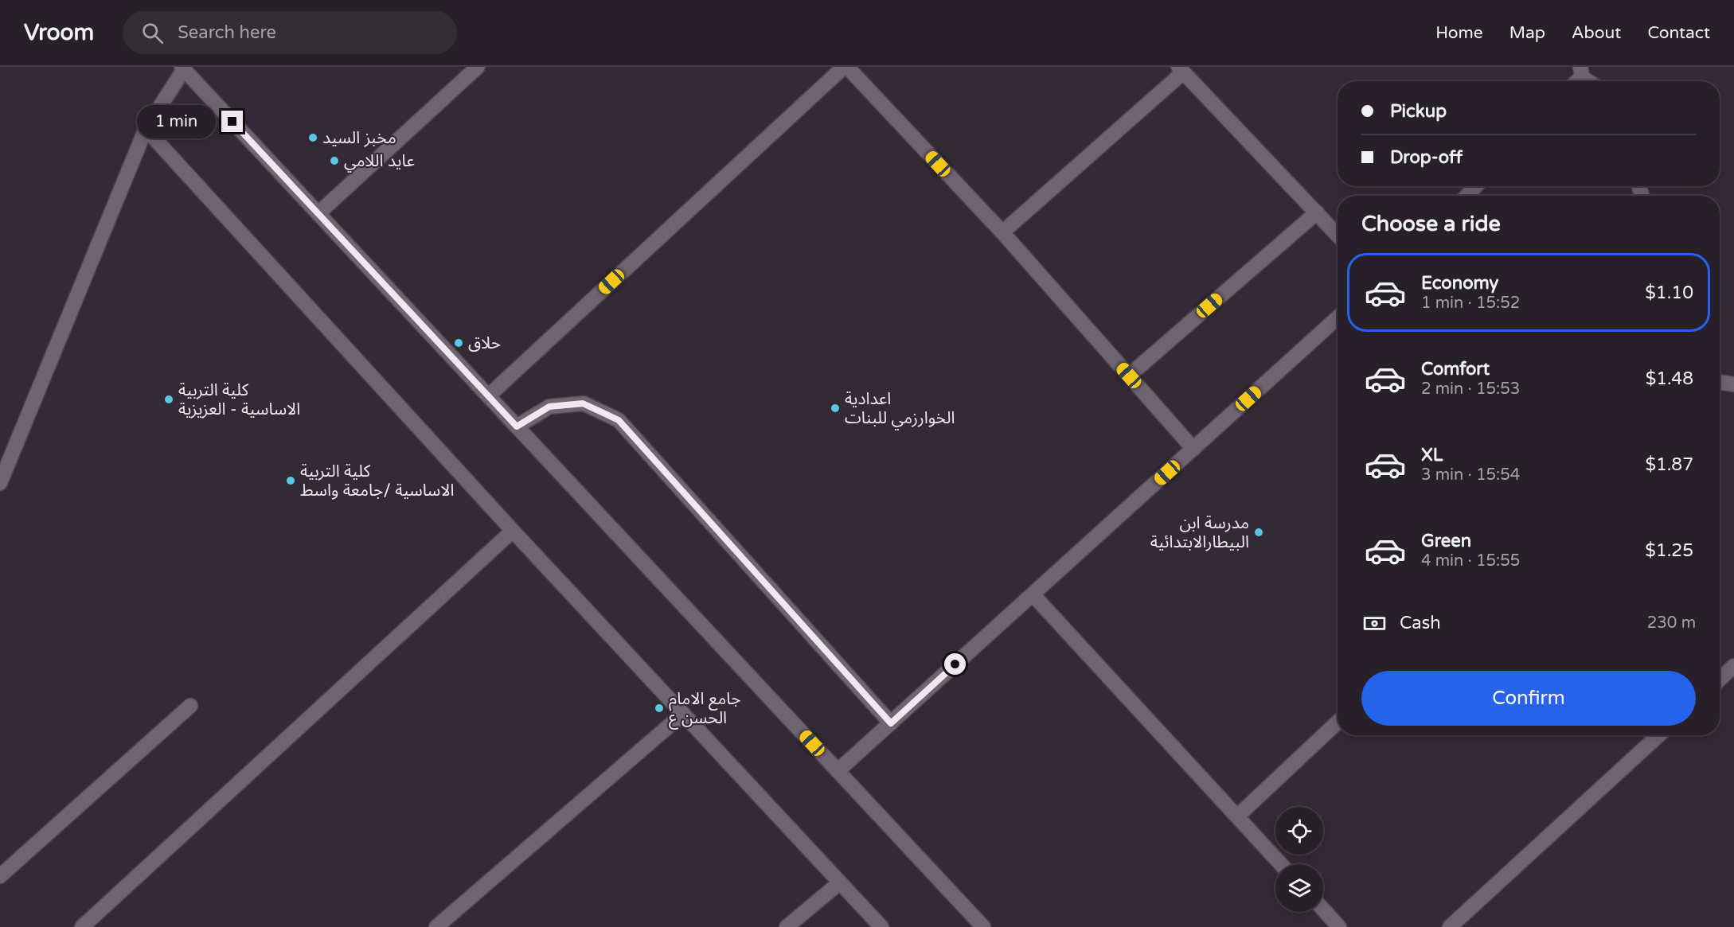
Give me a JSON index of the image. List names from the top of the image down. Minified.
{"places":["مخبز السيد","عايد اللامي","حلاق","كلية التربية الاساسية - العزيزية","اعدادية الخوارزمي للبنات","كلية التربية الاساسية /جامعة واسط","مدرسة ابن البيطارالابتدائية","جامع الامام الحسن ع"],"page":{"header":"Vroom","search":"Search here","nav":["Home","Map","About","Contact"],"banner":["Pickup","Drop-off"],"bubble":"1 min","heading":"Choose a ride","list":[{"name":"Economy","note":"1 min · 15:52","value":"$1.10"},{"name":"Comfort","note":"2 min · 15:53","value":"$1.48"},{"name":"XL","note":"3 min · 15:54","value":"$1.87"},{"name":"Green","note":"4 min · 15:55","value":"$1.25"}],"pay":["Cash","230 m"],"buttons":"Confirm"}}
